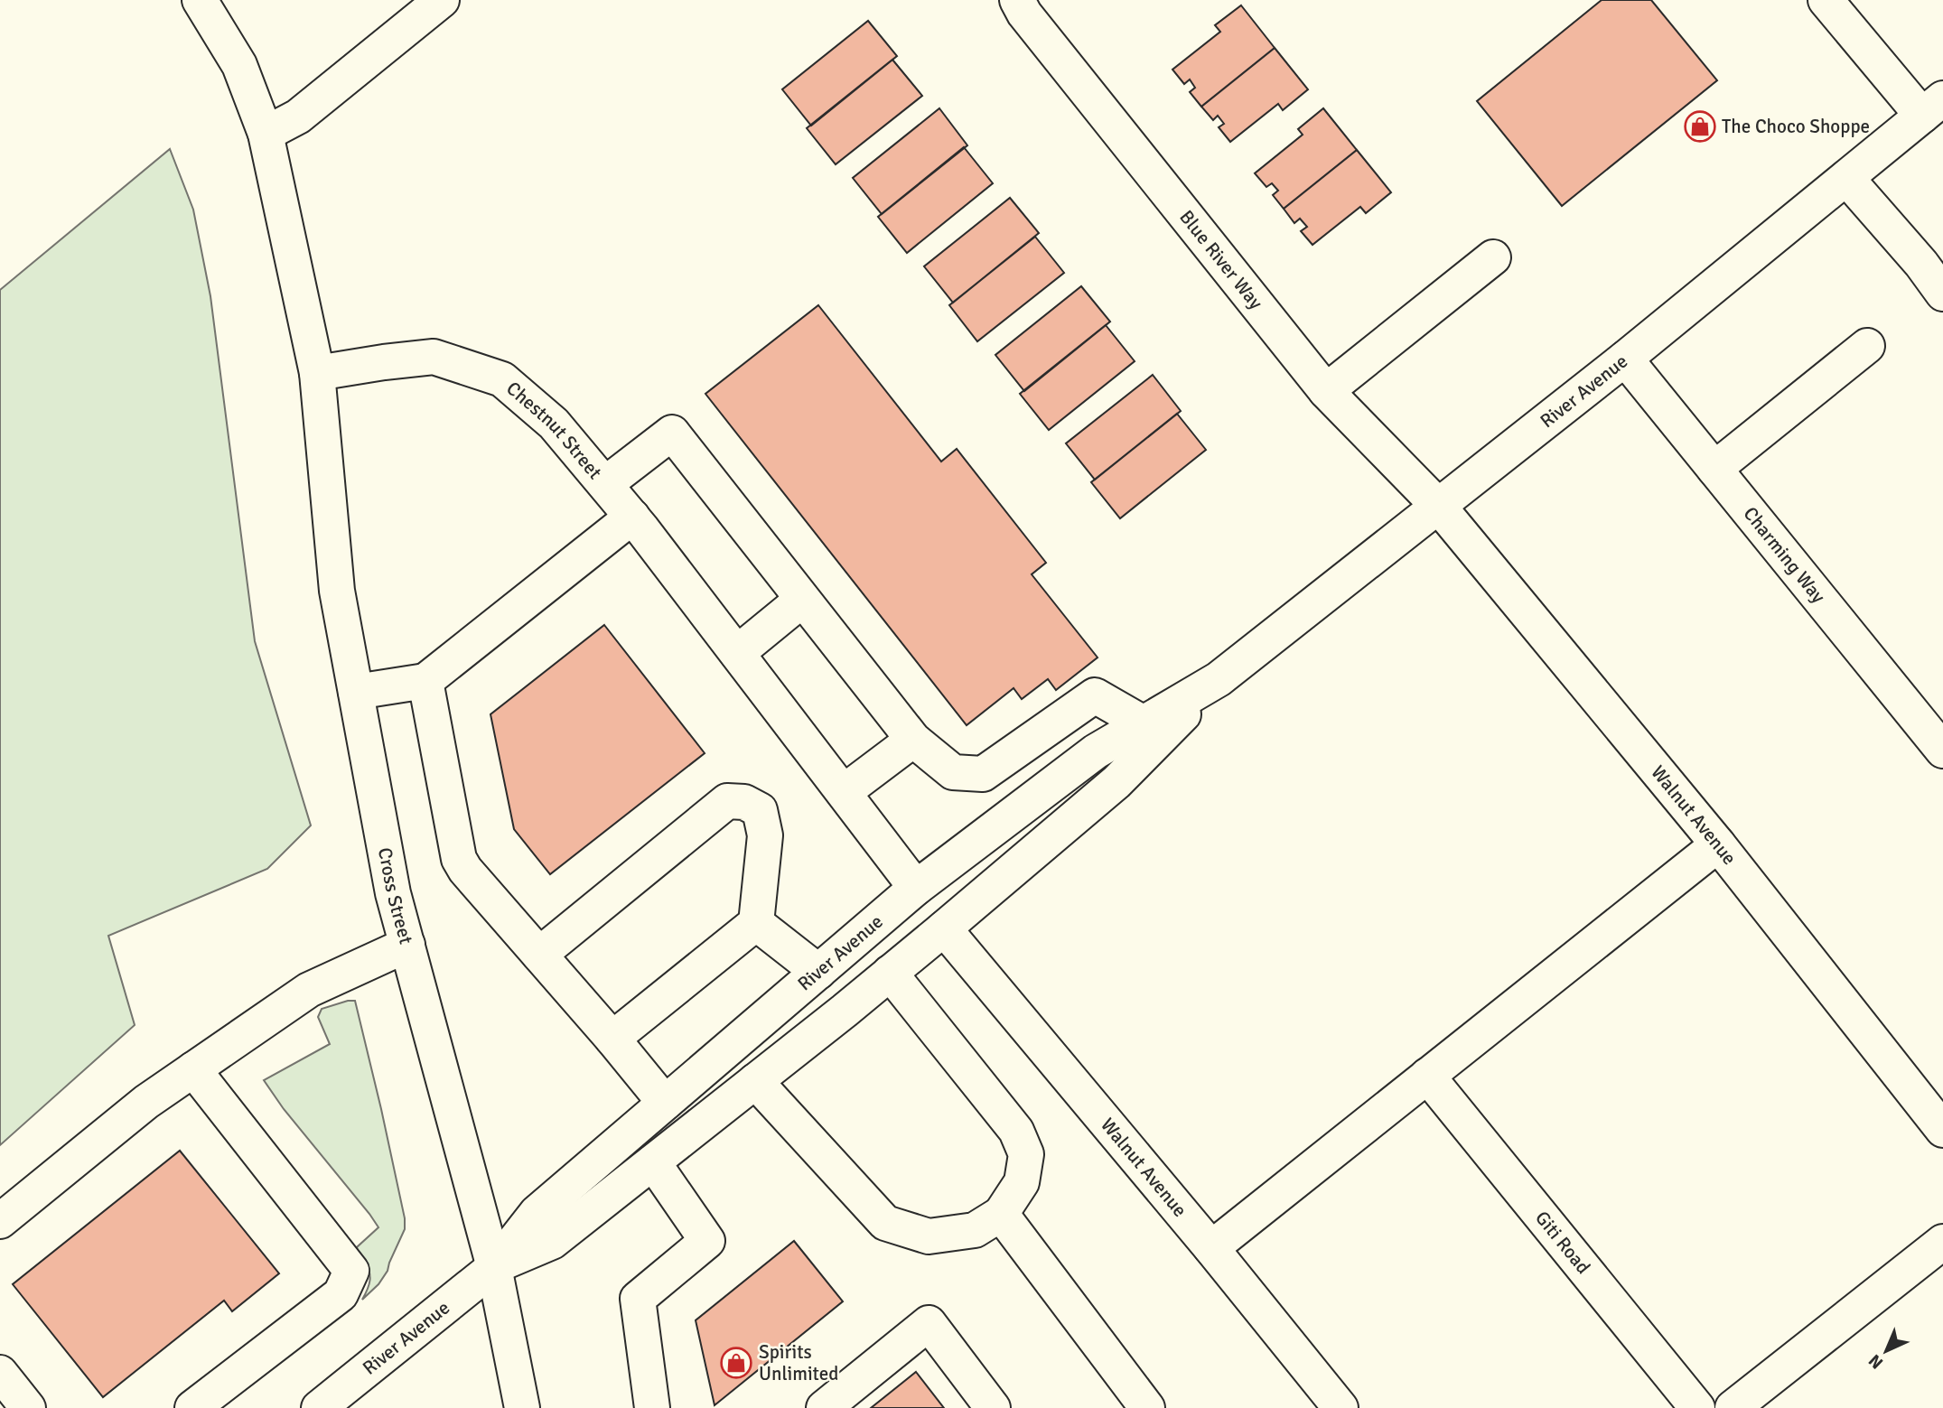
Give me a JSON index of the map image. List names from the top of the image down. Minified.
{"streets":{"main road":["Blue River Way","River Avenue","Chestnut Street","Charming Way","Walnut Avenue","Cross Street","Giti Road"]},"crossings":[["Blue River Way","River Avenue"],["Blue River Way","Walnut Avenue"],["River Avenue","Chestnut Street"],["River Avenue","Charming Way"],["River Avenue","Walnut Avenue"],["River Avenue","Cross Street"],["Chestnut Street","Cross Street"]],"places":{"shop":["The Choco Shoppe","Spirits Unlimited"]},"north":"bottom left"}
